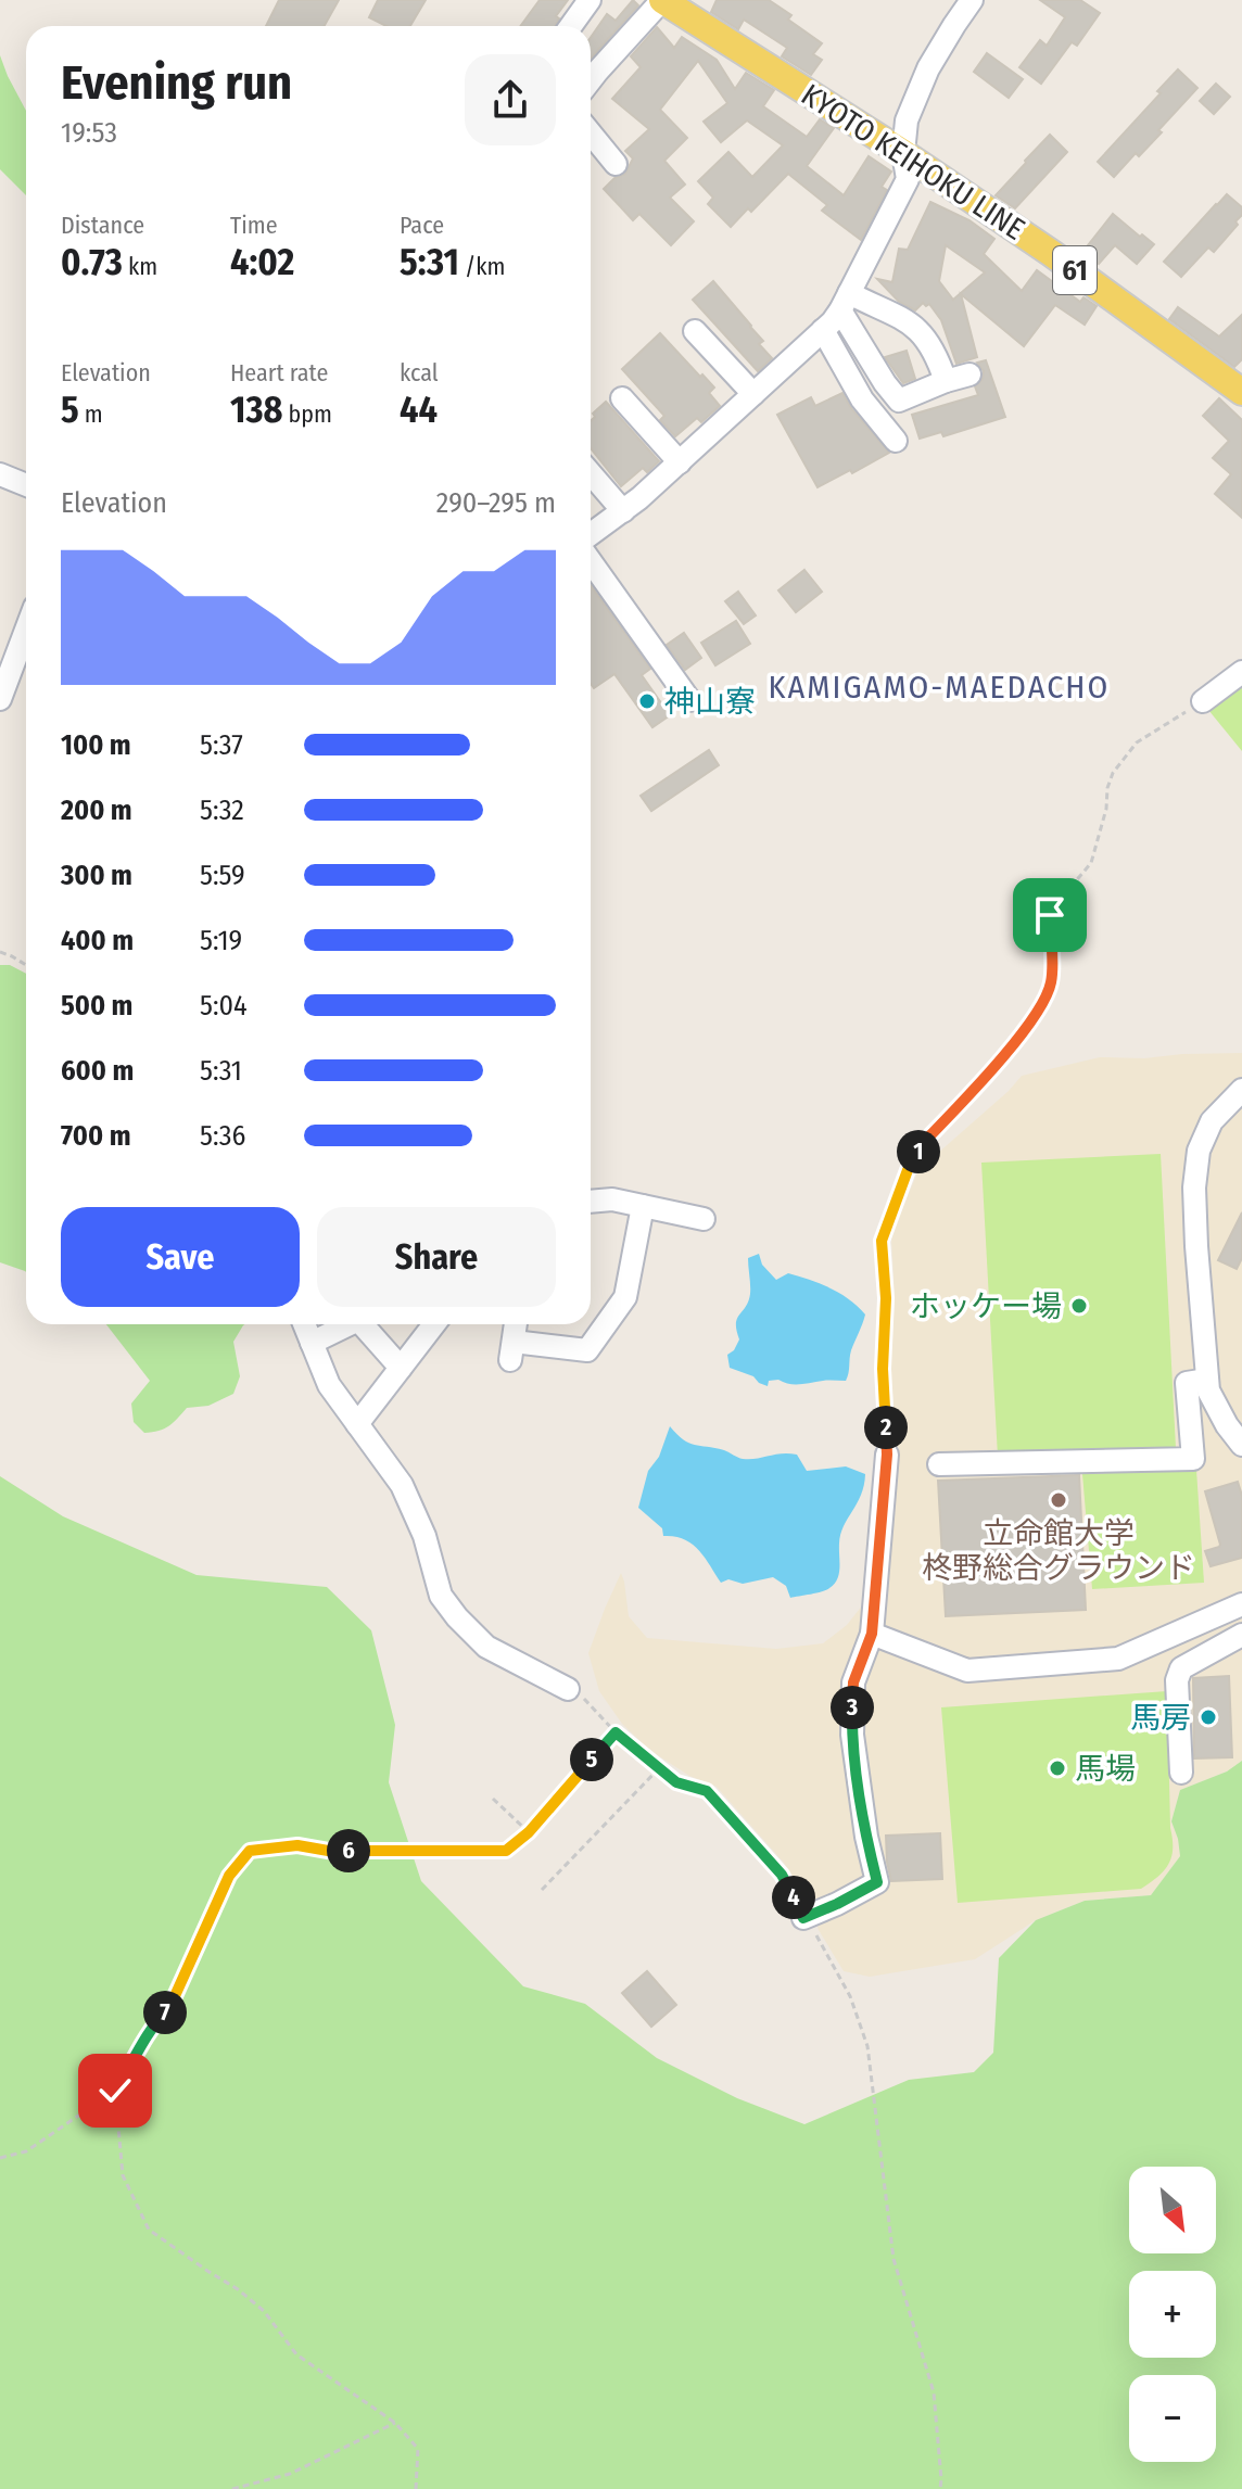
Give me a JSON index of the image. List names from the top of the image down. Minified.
{"streets":{"main road":["KYOTO KEIHOKU LINE","61"]},"districts":["KAMIGAMO-MAEDACHO"],"places":["神山寮","ホッケー場","立命館大学 柊野総合グラウンド","馬房","馬場"],"north":"bottom right","page":{"heading":["Evening run","19:53"],"stats":[["Distance","0.73 km"],["Time","4:02"],["Pace","5:31 /km"],["Elevation","5 m"],["Heart rate","138 bpm"],["kcal","44"]],"chart":["Elevation","290–295 m"],"list":[{"name":"100 m","note":"5:37"},{"name":"200 m","note":"5:32"},{"name":"300 m","note":"5:59"},{"name":"400 m","note":"5:19"},{"name":"500 m","note":"5:04"},{"name":"600 m","note":"5:31"},{"name":"700 m","note":"5:36"}],"pins":["1","2","3","5","6","4","7"],"buttons":["Save","Share"],"map_buttons":["+","−"]}}
